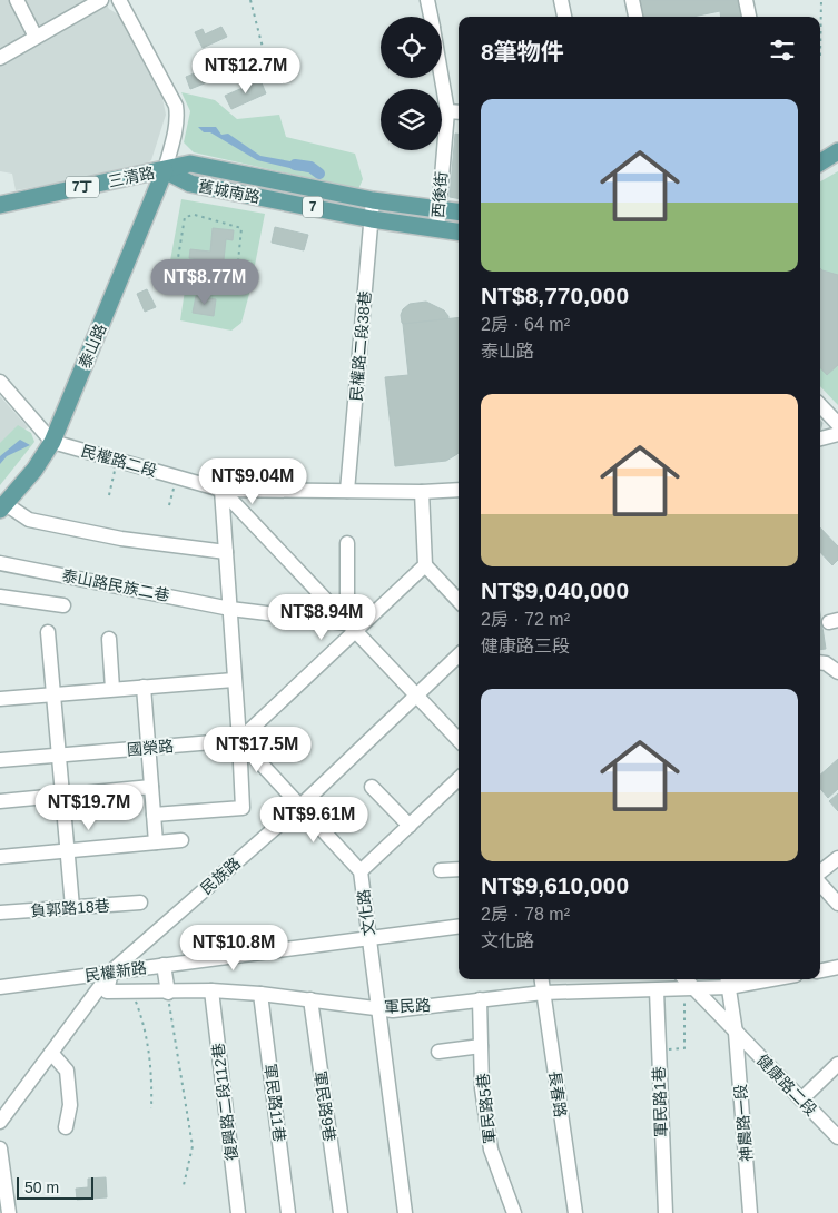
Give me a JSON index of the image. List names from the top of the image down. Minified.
{"streets":{"main road":["三清路","7丁","舊城南路","7","泰山路"],"street":["西後街","民權路二段38巷","民權路二段","泰山路民族二巷","國榮路","民族路","負郭路18巷","文化路","民權新路","軍民路","健康路二段","長春路","復興路二段112巷","軍民路1巷","軍民路11巷","軍民路9巷","軍民路5巷","神農路一段"]},"crossings":[["三清路","舊城南路"],["三清路","泰山路"],["舊城南路","西後街"],["舊城南路","泰山路"],["舊城南路","民權路二段38巷"],["泰山路","民權路二段"],["民權路二段38巷","民權路二段"],["國榮路","文化路"],["民族路","文化路"],["民族路","民權新路"],["民族路","軍民路"],["文化路","民權新路"],["文化路","軍民路"],["民權新路","軍民路"],["軍民路","健康路二段"],["軍民路","長春路"],["軍民路","復興路二段112巷"],["軍民路","軍民路1巷"],["軍民路","軍民路11巷"],["軍民路","軍民路9巷"],["軍民路","軍民路5巷"],["軍民路","神農路一段"],["健康路二段","神農路一段"]],"scale_bar":"50 m","page":{"heading":"8筆物件","price":["NT$12.7M","NT$8.77M","NT$9.04M","NT$8.94M","NT$17.5M","NT$19.7M","NT$9.61M","NT$10.8M"],"list":[{"name":"NT$8,770,000","note":"2房 · 64 m² · 泰山路"},{"name":"NT$9,040,000","note":"2房 · 72 m² · 健康路三段"},{"name":"NT$9,610,000","note":"2房 · 78 m² · 文化路"}],"scale":"50 m"}}
